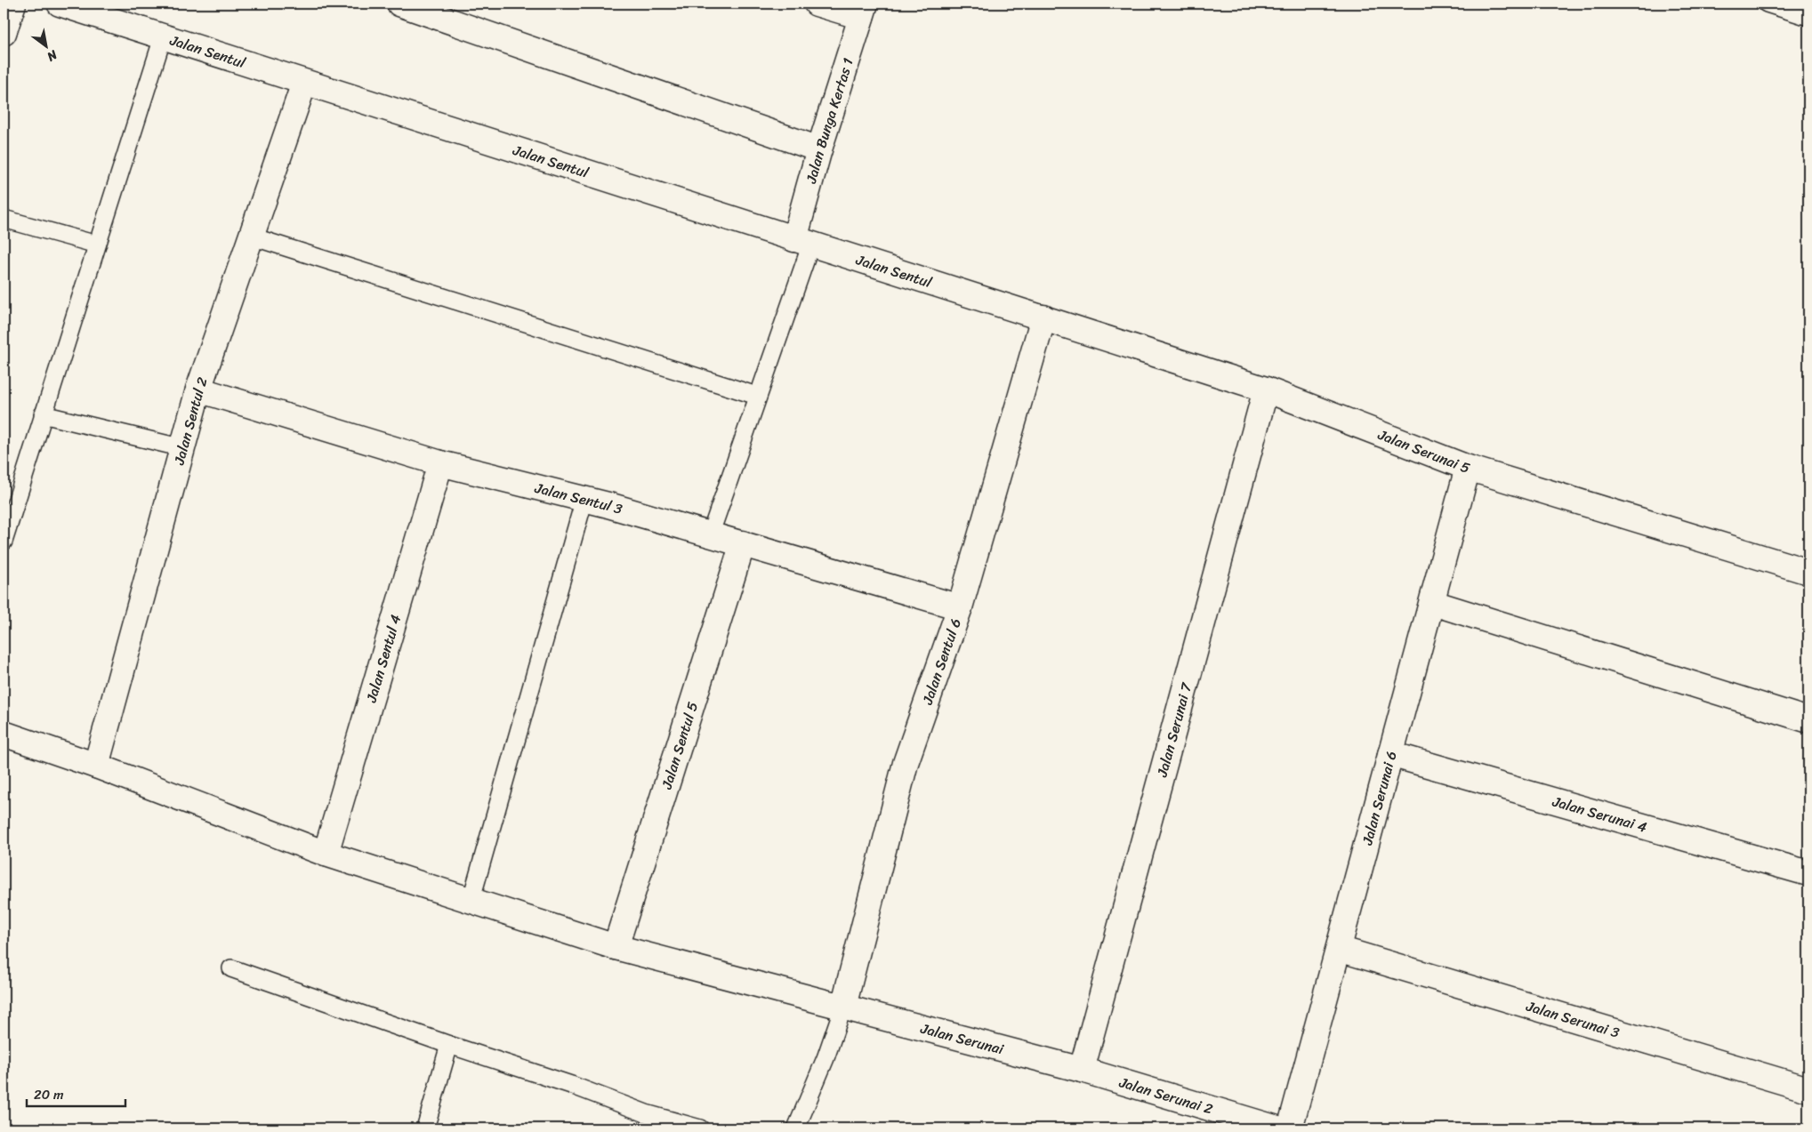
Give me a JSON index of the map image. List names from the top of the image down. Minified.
{"streets":{"street":["Jalan Sentul","Jalan Bunga Kertas 1","Jalan Sentul 2","Jalan Serunai 5","Jalan Sentul 3","Jalan Sentul 4","Jalan Sentul 6","Jalan Serunai 7","Jalan Sentul 5","Jalan Serunai 6","Jalan Serunai 4","Jalan Serunai 3","Jalan Serunai","Jalan Serunai 2"]},"crossings":[["Jalan Sentul","Jalan Bunga Kertas 1"],["Jalan Sentul","Jalan Sentul 2"],["Jalan Sentul","Jalan Serunai 5"],["Jalan Sentul","Jalan Sentul 6"],["Jalan Sentul 2","Jalan Sentul 3"],["Jalan Sentul 2","Jalan Serunai"],["Jalan Serunai 5","Jalan Sentul 6"],["Jalan Serunai 5","Jalan Serunai 7"],["Jalan Serunai 5","Jalan Serunai 6"],["Jalan Sentul 3","Jalan Sentul 4"],["Jalan Sentul 3","Jalan Sentul 6"],["Jalan Sentul 3","Jalan Sentul 5"],["Jalan Sentul 4","Jalan Serunai"],["Jalan Sentul 6","Jalan Serunai"],["Jalan Serunai 7","Jalan Serunai"],["Jalan Serunai 7","Jalan Serunai 2"],["Jalan Sentul 5","Jalan Serunai"],["Jalan Serunai 6","Jalan Serunai 4"],["Jalan Serunai 6","Jalan Serunai 3"],["Jalan Serunai","Jalan Serunai 2"]],"scale_bar":"20 m","north":"bottom right"}
